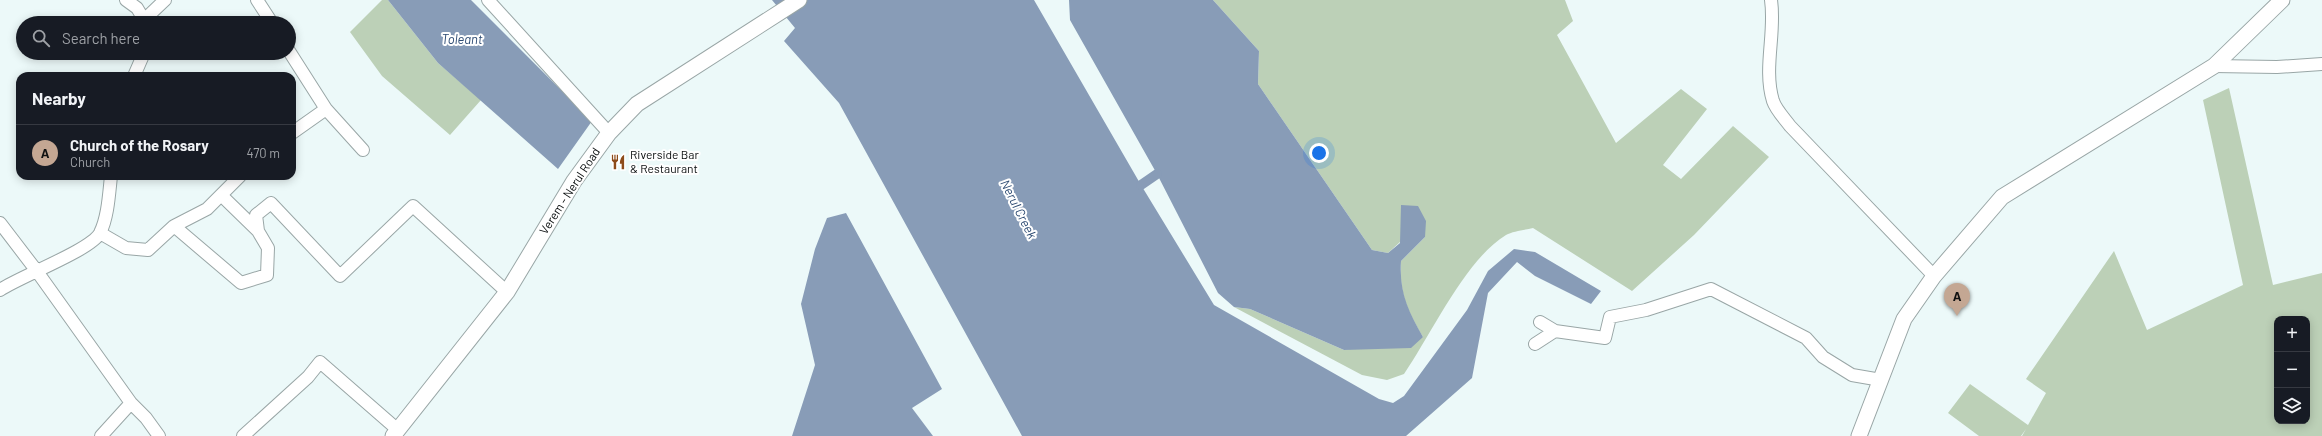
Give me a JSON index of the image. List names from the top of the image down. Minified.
{"streets":{"main road":["Verem - Nerul Road"]},"water":["Toleant","Nerul Creek"],"places":{"restaurant":["Riverside Bar & Restaurant"]},"page":{"search":"Search here","heading":"Nearby","list":[{"mark":"A","name":"Church of the Rosary","note":"Church","value":"470 m"}],"pins":"A","map_buttons":["+","−"]}}
